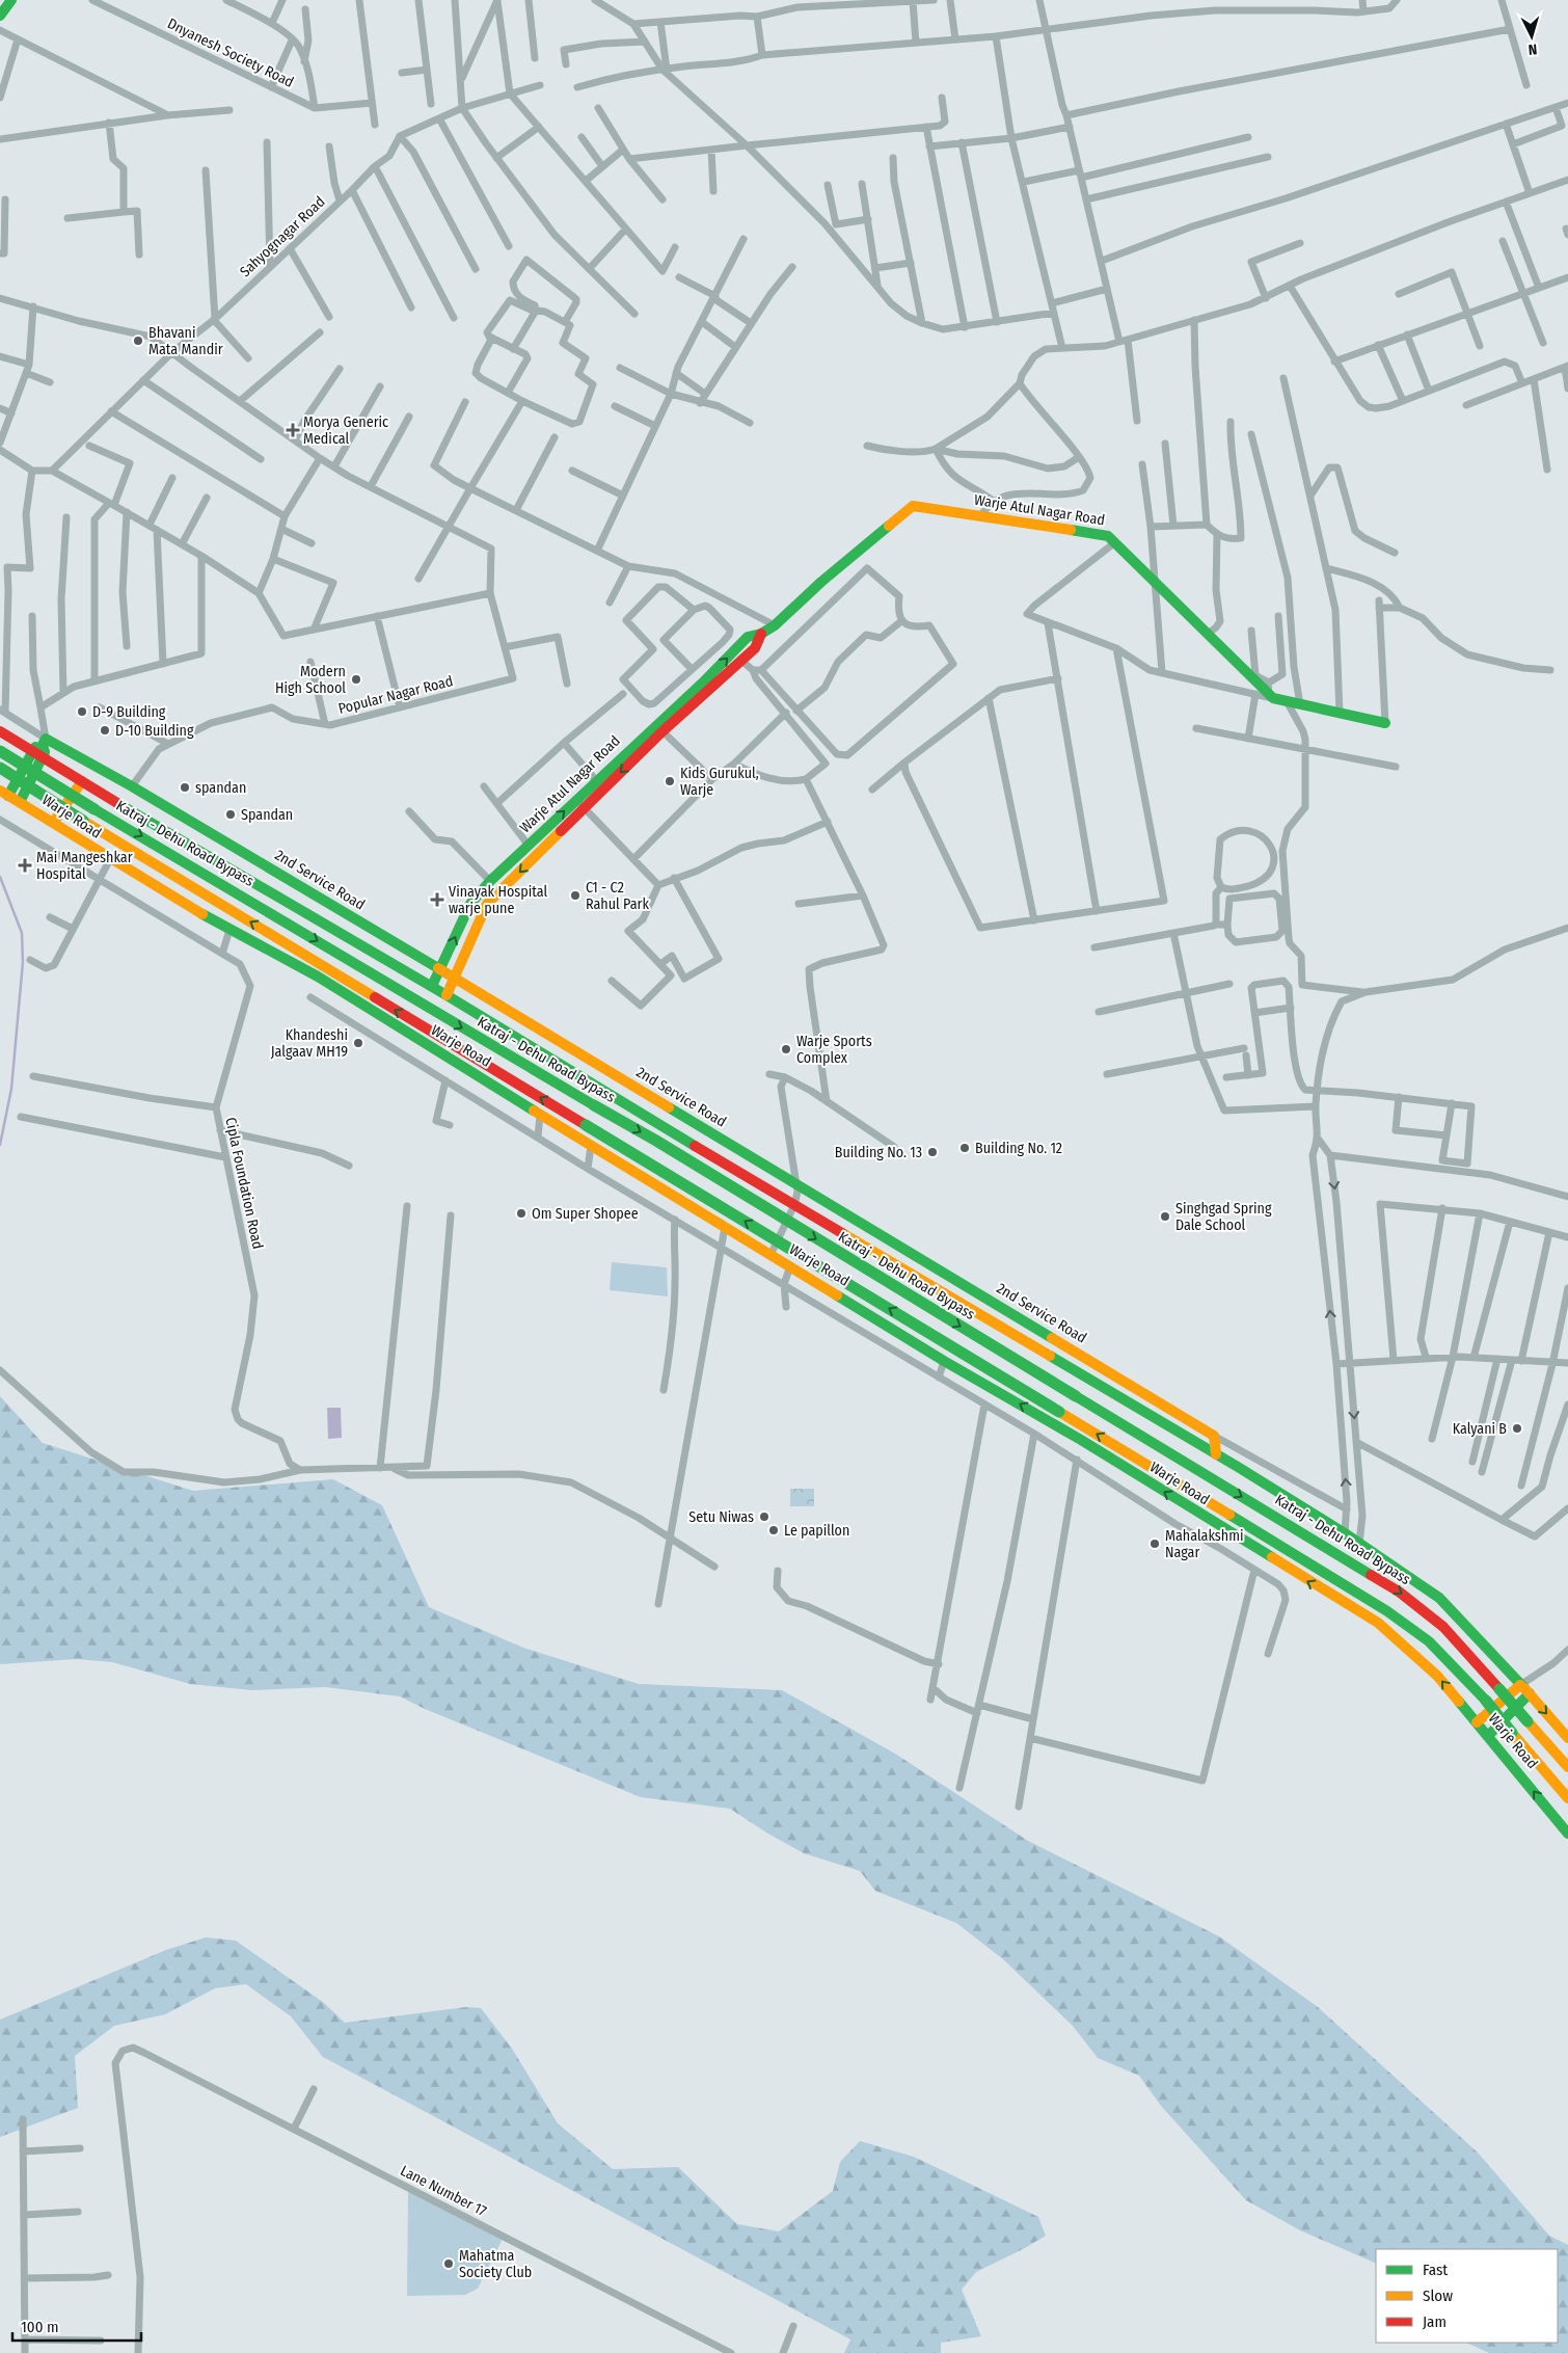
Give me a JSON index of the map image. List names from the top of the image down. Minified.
{"streets":{"main road":["Warje Atul Nagar Road","Warje Road","Katraj - Dehu Road Bypass","2nd Service Road"],"street":["Dnyanesh Society Road","Sahyognagar Road","Popular Nagar Road","Cipla Foundation Road","Lane Number 17"]},"crossings":[["Warje Atul Nagar Road","2nd Service Road"],["Popular Nagar Road","2nd Service Road"]],"places":{"other":["Bhavani Mata Mandir","Modern High School","D-9 Building","D-10 Building","Kids Gurukul, Warje","spandan","Spandan","C1 - C2 Rahul Park","Khandeshi Jalgaav MH19","Warje Sports Complex","Building No. 12","Building No. 13","Om Super Shopee","Singhgad Spring Dale School","Kalyani B","Setu Niwas","Le papillon","Mahalakshmi Nagar","Mahatma Society Club"],"health":["Morya Generic Medical","Mai Mangeshkar Hospital","Vinayak Hospital warje pune"]},"legend":["Fast","Slow","Jam"],"scale_bar":"100 m","north":"bottom"}
